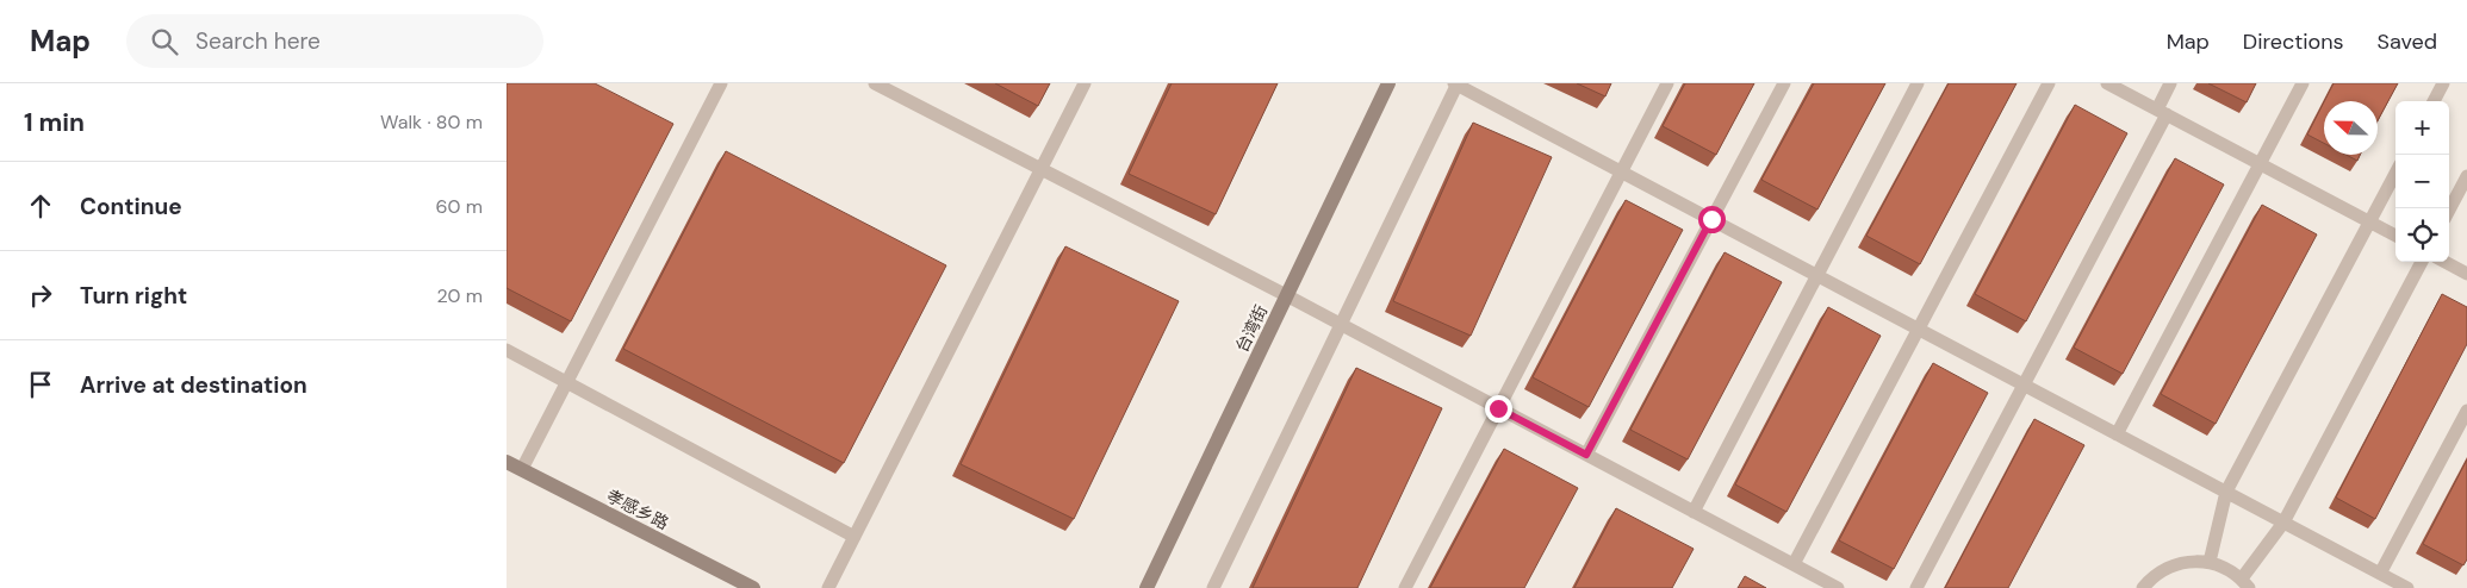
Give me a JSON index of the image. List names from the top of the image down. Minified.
{"streets":{"main road":["台湾街","孝感乡路"]},"north":"left","page":{"header":"Map","search":"Search here","nav":["Map","Directions","Saved"],"heading":["1 min","Walk · 80 m"],"map_buttons":["+","−"],"list":[["Continue","60 m"],["Turn right","20 m"],"Arrive at destination"]}}
